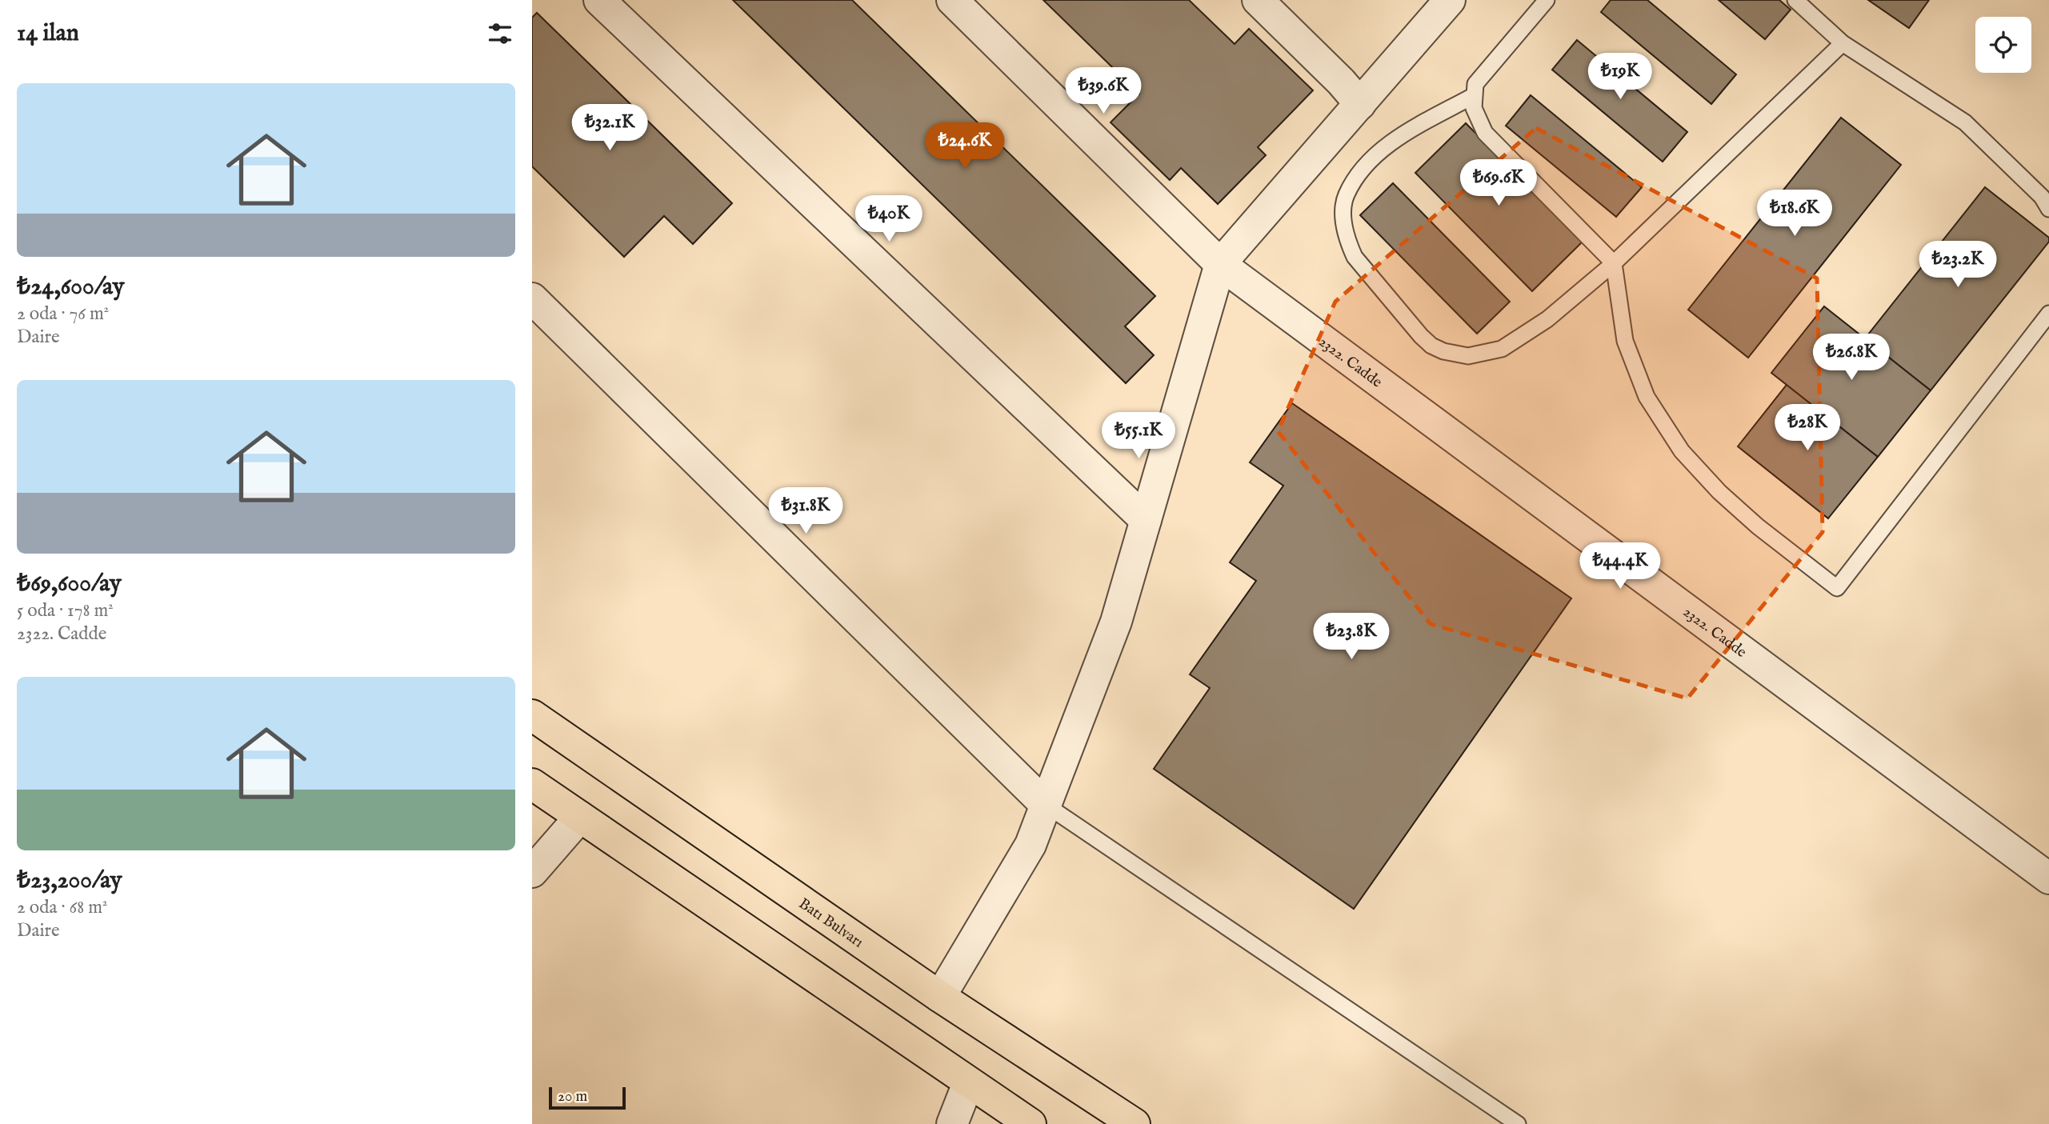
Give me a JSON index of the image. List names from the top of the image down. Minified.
{"streets":{"main road":["Batı Bulvarı"],"street":["2322. Cadde"]},"scale_bar":"20 m","page":{"heading":"14 ilan","price":["₺19K","₺39.6K","₺32.1K","₺24.6K","₺69.6K","₺18.6K","₺40K","₺23.2K","₺26.8K","₺28K","₺55.1K","₺31.8K","₺44.4K","₺23.8K"],"list":[{"name":"₺24,600/ay","note":"2 oda · 76 m² · Daire"},{"name":"₺69,600/ay","note":"5 oda · 178 m² · 2322. Cadde"},{"name":"₺23,200/ay","note":"2 oda · 68 m² · Daire"}],"scale":"20 m"}}
